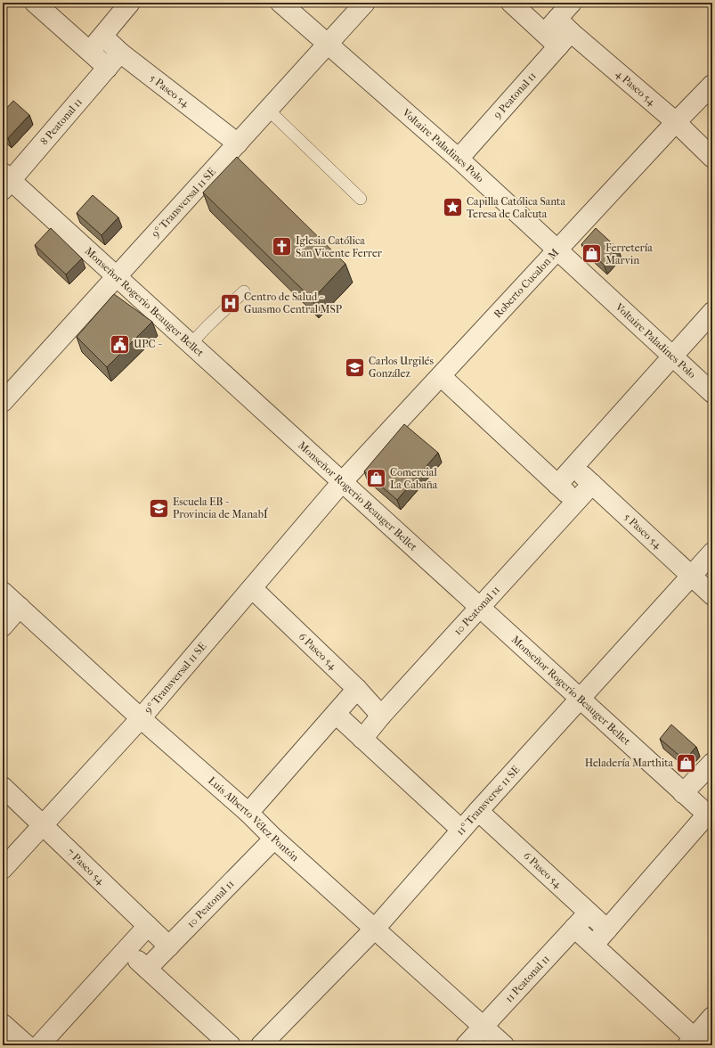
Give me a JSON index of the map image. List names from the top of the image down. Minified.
{"streets":{"street":["4 Paseo 54","5 Paseo 54","9 Peatonal 11","8 Peatonal 11","Voltaire Paladines Polo","9° Transversal 11 SE","Roberto Cucalon M","Monseñor Rogerio Beauger Bellet","10 Peatonal 11","6 Paseo 54","11° Transverse 11 SE","Luis Alberto Vélez Pontón","7 Paseo 54","11 Peatonal 11"]},"crossings":[["4 Paseo 54","9 Peatonal 11"],["4 Paseo 54","Roberto Cucalon M"],["5 Paseo 54","8 Peatonal 11"],["5 Paseo 54","9° Transversal 11 SE"],["5 Paseo 54","10 Peatonal 11"],["5 Paseo 54","11° Transverse 11 SE"],["9 Peatonal 11","Voltaire Paladines Polo"],["8 Peatonal 11","Monseñor Rogerio Beauger Bellet"],["Voltaire Paladines Polo","9° Transversal 11 SE"],["Voltaire Paladines Polo","Roberto Cucalon M"],["9° Transversal 11 SE","Roberto Cucalon M"],["9° Transversal 11 SE","Monseñor Rogerio Beauger Bellet"],["9° Transversal 11 SE","6 Paseo 54"],["9° Transversal 11 SE","Luis Alberto Vélez Pontón"],["9° Transversal 11 SE","7 Paseo 54"],["Roberto Cucalon M","Monseñor Rogerio Beauger Bellet"],["Monseñor Rogerio Beauger Bellet","10 Peatonal 11"],["Monseñor Rogerio Beauger Bellet","11° Transverse 11 SE"],["10 Peatonal 11","6 Paseo 54"],["10 Peatonal 11","Luis Alberto Vélez Pontón"],["10 Peatonal 11","7 Paseo 54"],["6 Paseo 54","11° Transverse 11 SE"],["6 Paseo 54","11 Peatonal 11"],["11° Transverse 11 SE","Luis Alberto Vélez Pontón"],["Luis Alberto Vélez Pontón","11 Peatonal 11"]],"places":{"place":["Capilla Católica Santa Teresa de Calcuta"],"church":["Iglesia Católica San Vicente Ferrer"],"shop":["Ferretería Marvin","Comercial La Cabaña","Heladería Marthita"],"hospital":["Centro de Salud - Guasmo Central MSP"],"public building":["UPC -"],"school or university":["Carlos Urgilés González","Escuela EB - Provincia de ManabÍ"]}}
